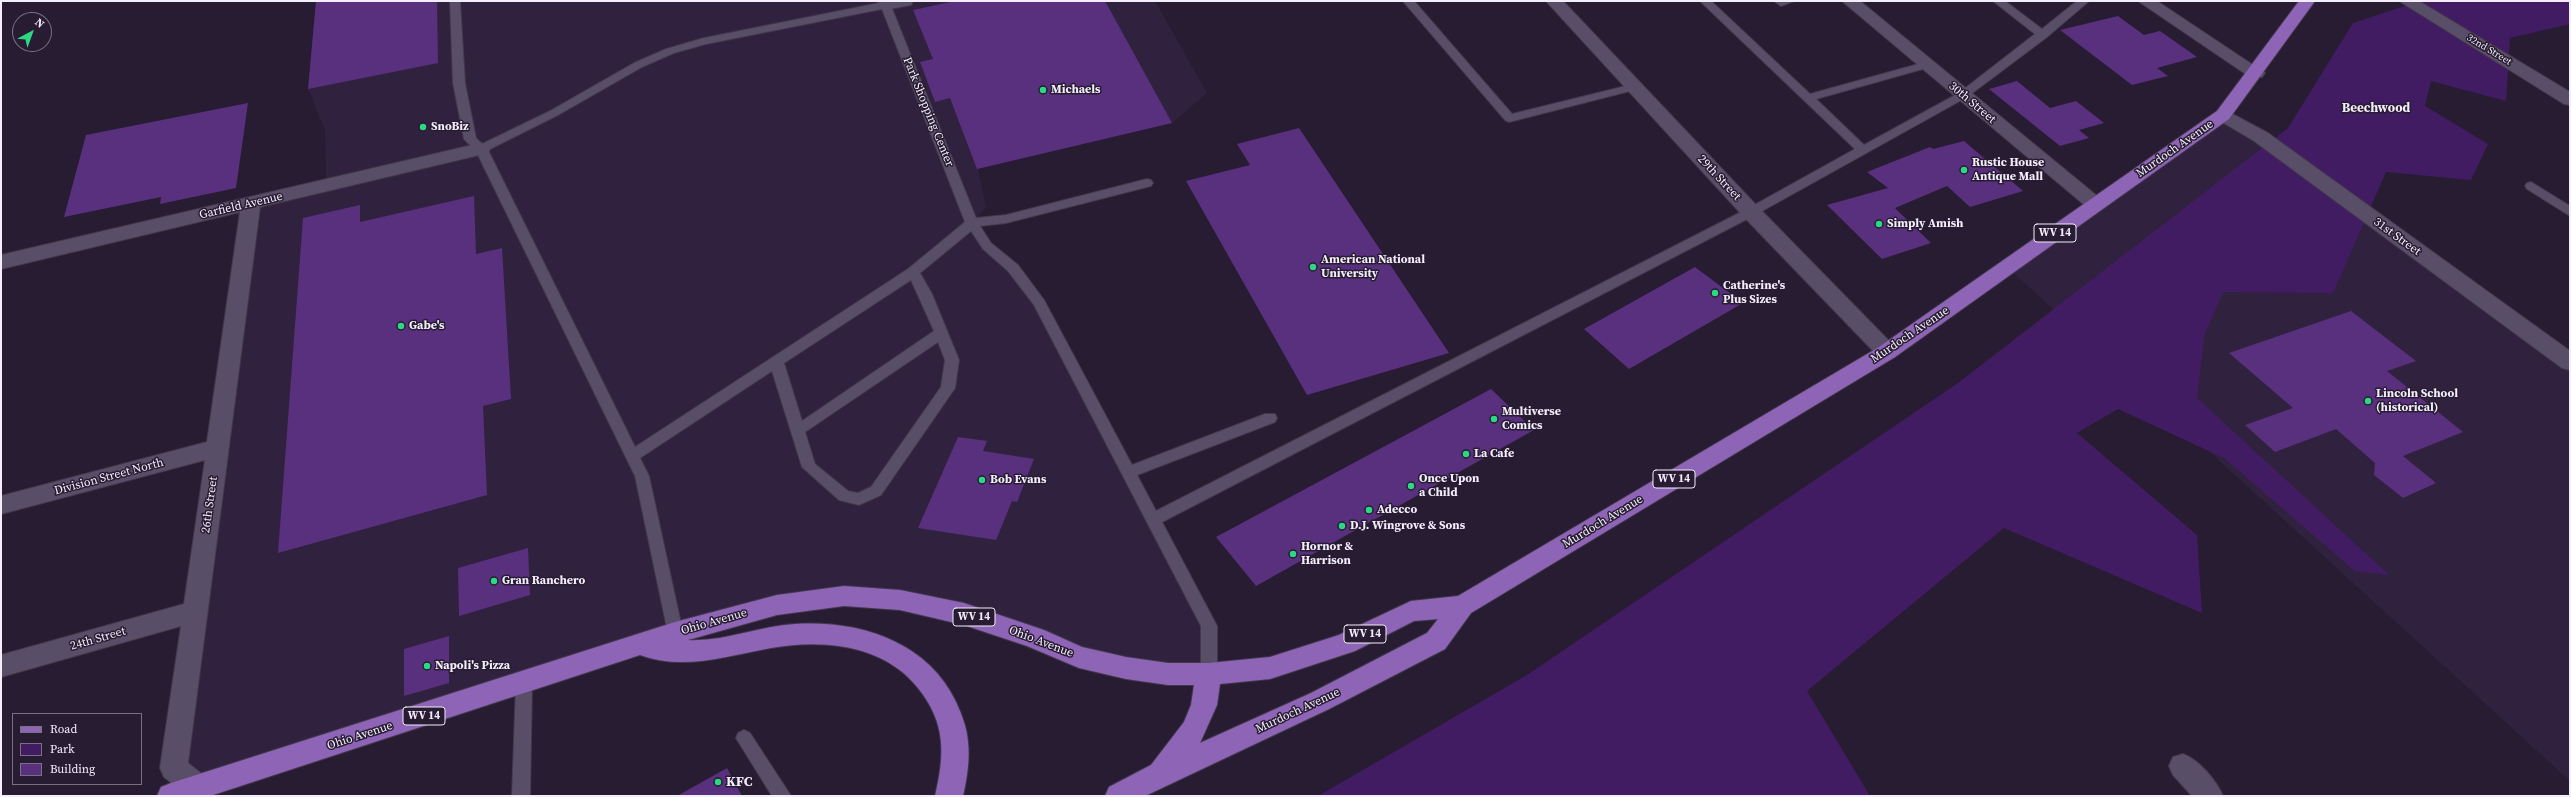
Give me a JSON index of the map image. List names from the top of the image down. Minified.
{"streets":{"main road":["Murdoch Avenue","WV 14","Ohio Avenue"],"street":["32nd Street","30th Street","29th Street","Garfield Avenue","31st Street","Division Street North","26th Street","24th Street"],"lane":["Park Shopping Center"]},"crossings":[["30th Street","Murdoch Avenue"],["Park Shopping Center","Ohio Avenue"],["Murdoch Avenue","29th Street"],["Murdoch Avenue","31st Street"],["Murdoch Avenue","Ohio Avenue"],["Garfield Avenue","26th Street"],["Division Street North","26th Street"],["26th Street","Ohio Avenue"],["26th Street","24th Street"]],"districts":["Beechwood"],"places":["Michaels","SnoBiz","Rustic House Antique Mall","Simply Amish","American National University","Catherine's Plus Sizes","Gabe's","Lincoln School (historical)","Multiverse Comics","La Cafe","Bob Evans","Once Upon a Child","Adecco","D.J. Wingrove & Sons","Hornor & Harrison","Gran Ranchero","Napoli's Pizza","KFC"],"legend":["Road","Park","Building"],"north":"top right"}
